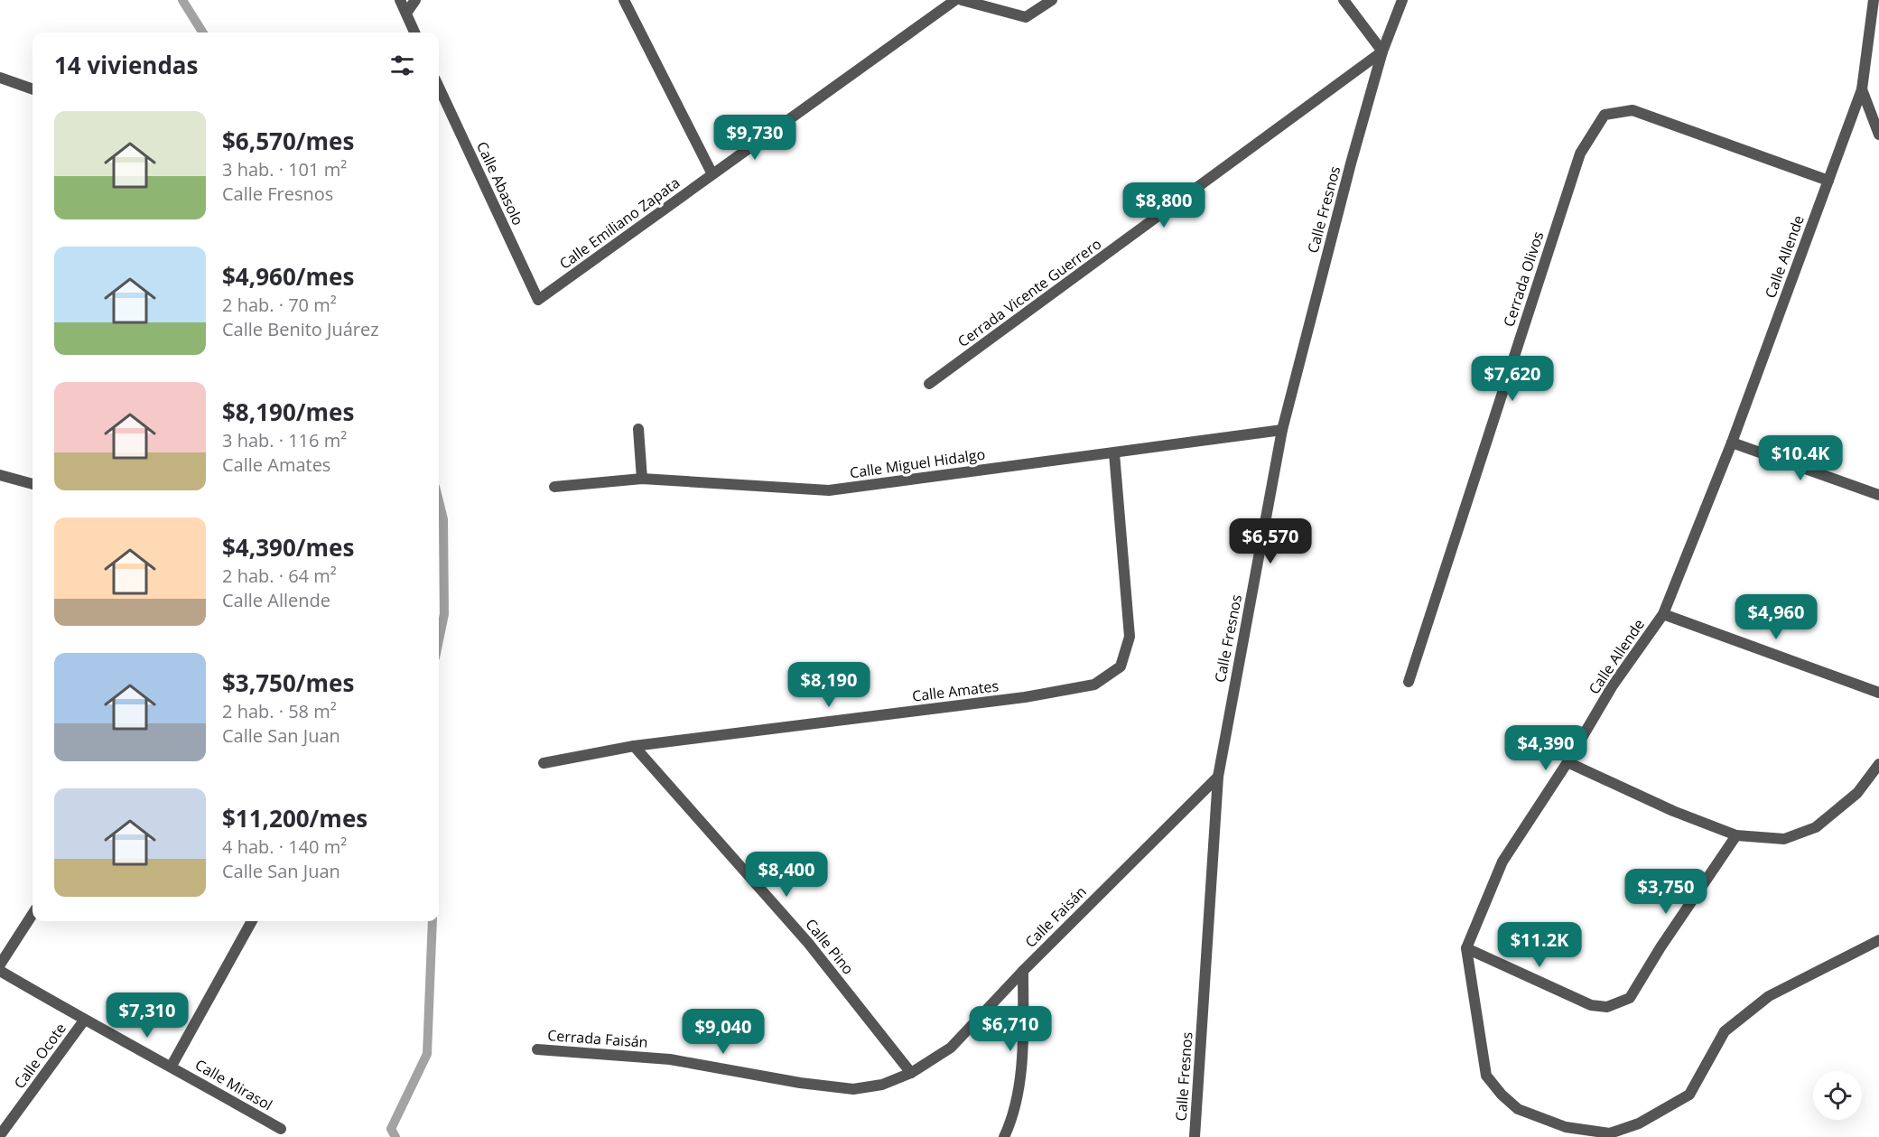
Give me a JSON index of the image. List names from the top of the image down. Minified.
{"streets":{"street":["Calle Abasolo","Calle Fresnos","Calle Emiliano Zapata","Calle Allende","Cerrada Olivos","Cerrada Vicente Guerrero","Calle Miguel Hidalgo","Calle Amates","Calle Faisán","Calle Pino","Cerrada Faisán","Calle Ocote","Calle Mirasol"]},"crossings":[["Calle Abasolo","Calle Emiliano Zapata"],["Calle Fresnos","Cerrada Vicente Guerrero"],["Calle Fresnos","Calle Miguel Hidalgo"],["Calle Fresnos","Calle Faisán"],["Calle Allende","Cerrada Olivos"],["Calle Miguel Hidalgo","Calle Amates"],["Calle Amates","Calle Pino"],["Calle Faisán","Calle Pino"],["Calle Faisán","Cerrada Faisán"],["Calle Pino","Cerrada Faisán"],["Calle Ocote","Calle Mirasol"]],"page":{"heading":"14 viviendas","list":[{"name":"$6,570/mes","note":"3 hab. · 101 m² · Calle Fresnos"},{"name":"$4,960/mes","note":"2 hab. · 70 m² · Calle Benito Juárez"},{"name":"$8,190/mes","note":"3 hab. · 116 m² · Calle Amates"},{"name":"$4,390/mes","note":"2 hab. · 64 m² · Calle Allende"},{"name":"$3,750/mes","note":"2 hab. · 58 m² · Calle San Juan"},{"name":"$11,200/mes","note":"4 hab. · 140 m² · Calle San Juan"}],"price":["$9,730","$8,800","$7,620","$10.4K","$6,570","$4,960","$8,190","$4,390","$8,400","$3,750","$11.2K","$7,310","$6,710","$9,040"]}}
